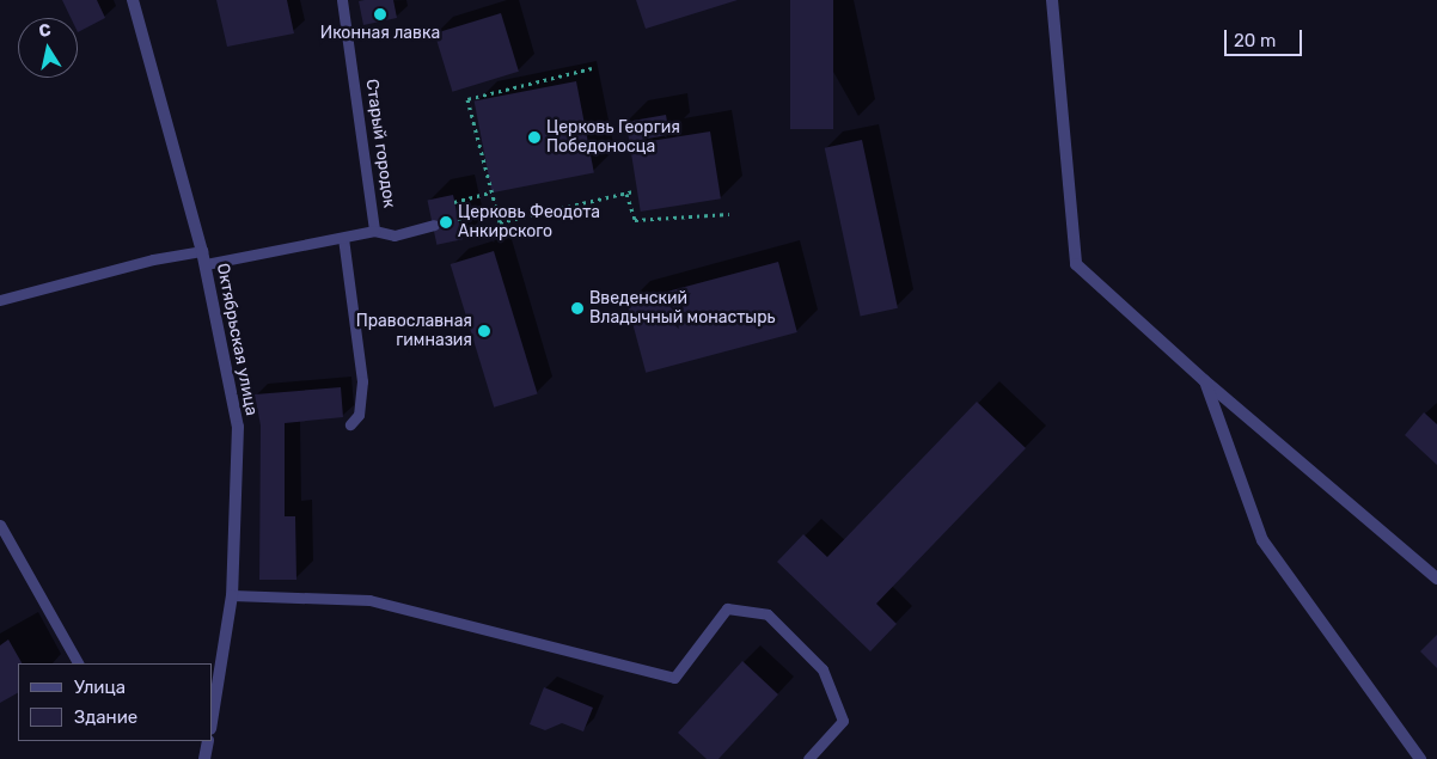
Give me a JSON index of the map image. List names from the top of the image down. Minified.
{"streets":{"street":["Октябрьская улица"],"lane":["Старый городок"]},"places":["Иконная лавка","Церковь Георгия Победоносца","Церковь Феодота Анкирского","Введенский Владычный монастырь","Православная гимназия"],"legend":["Улица","Здание"],"scale_bar":"20 m","north":"top"}
